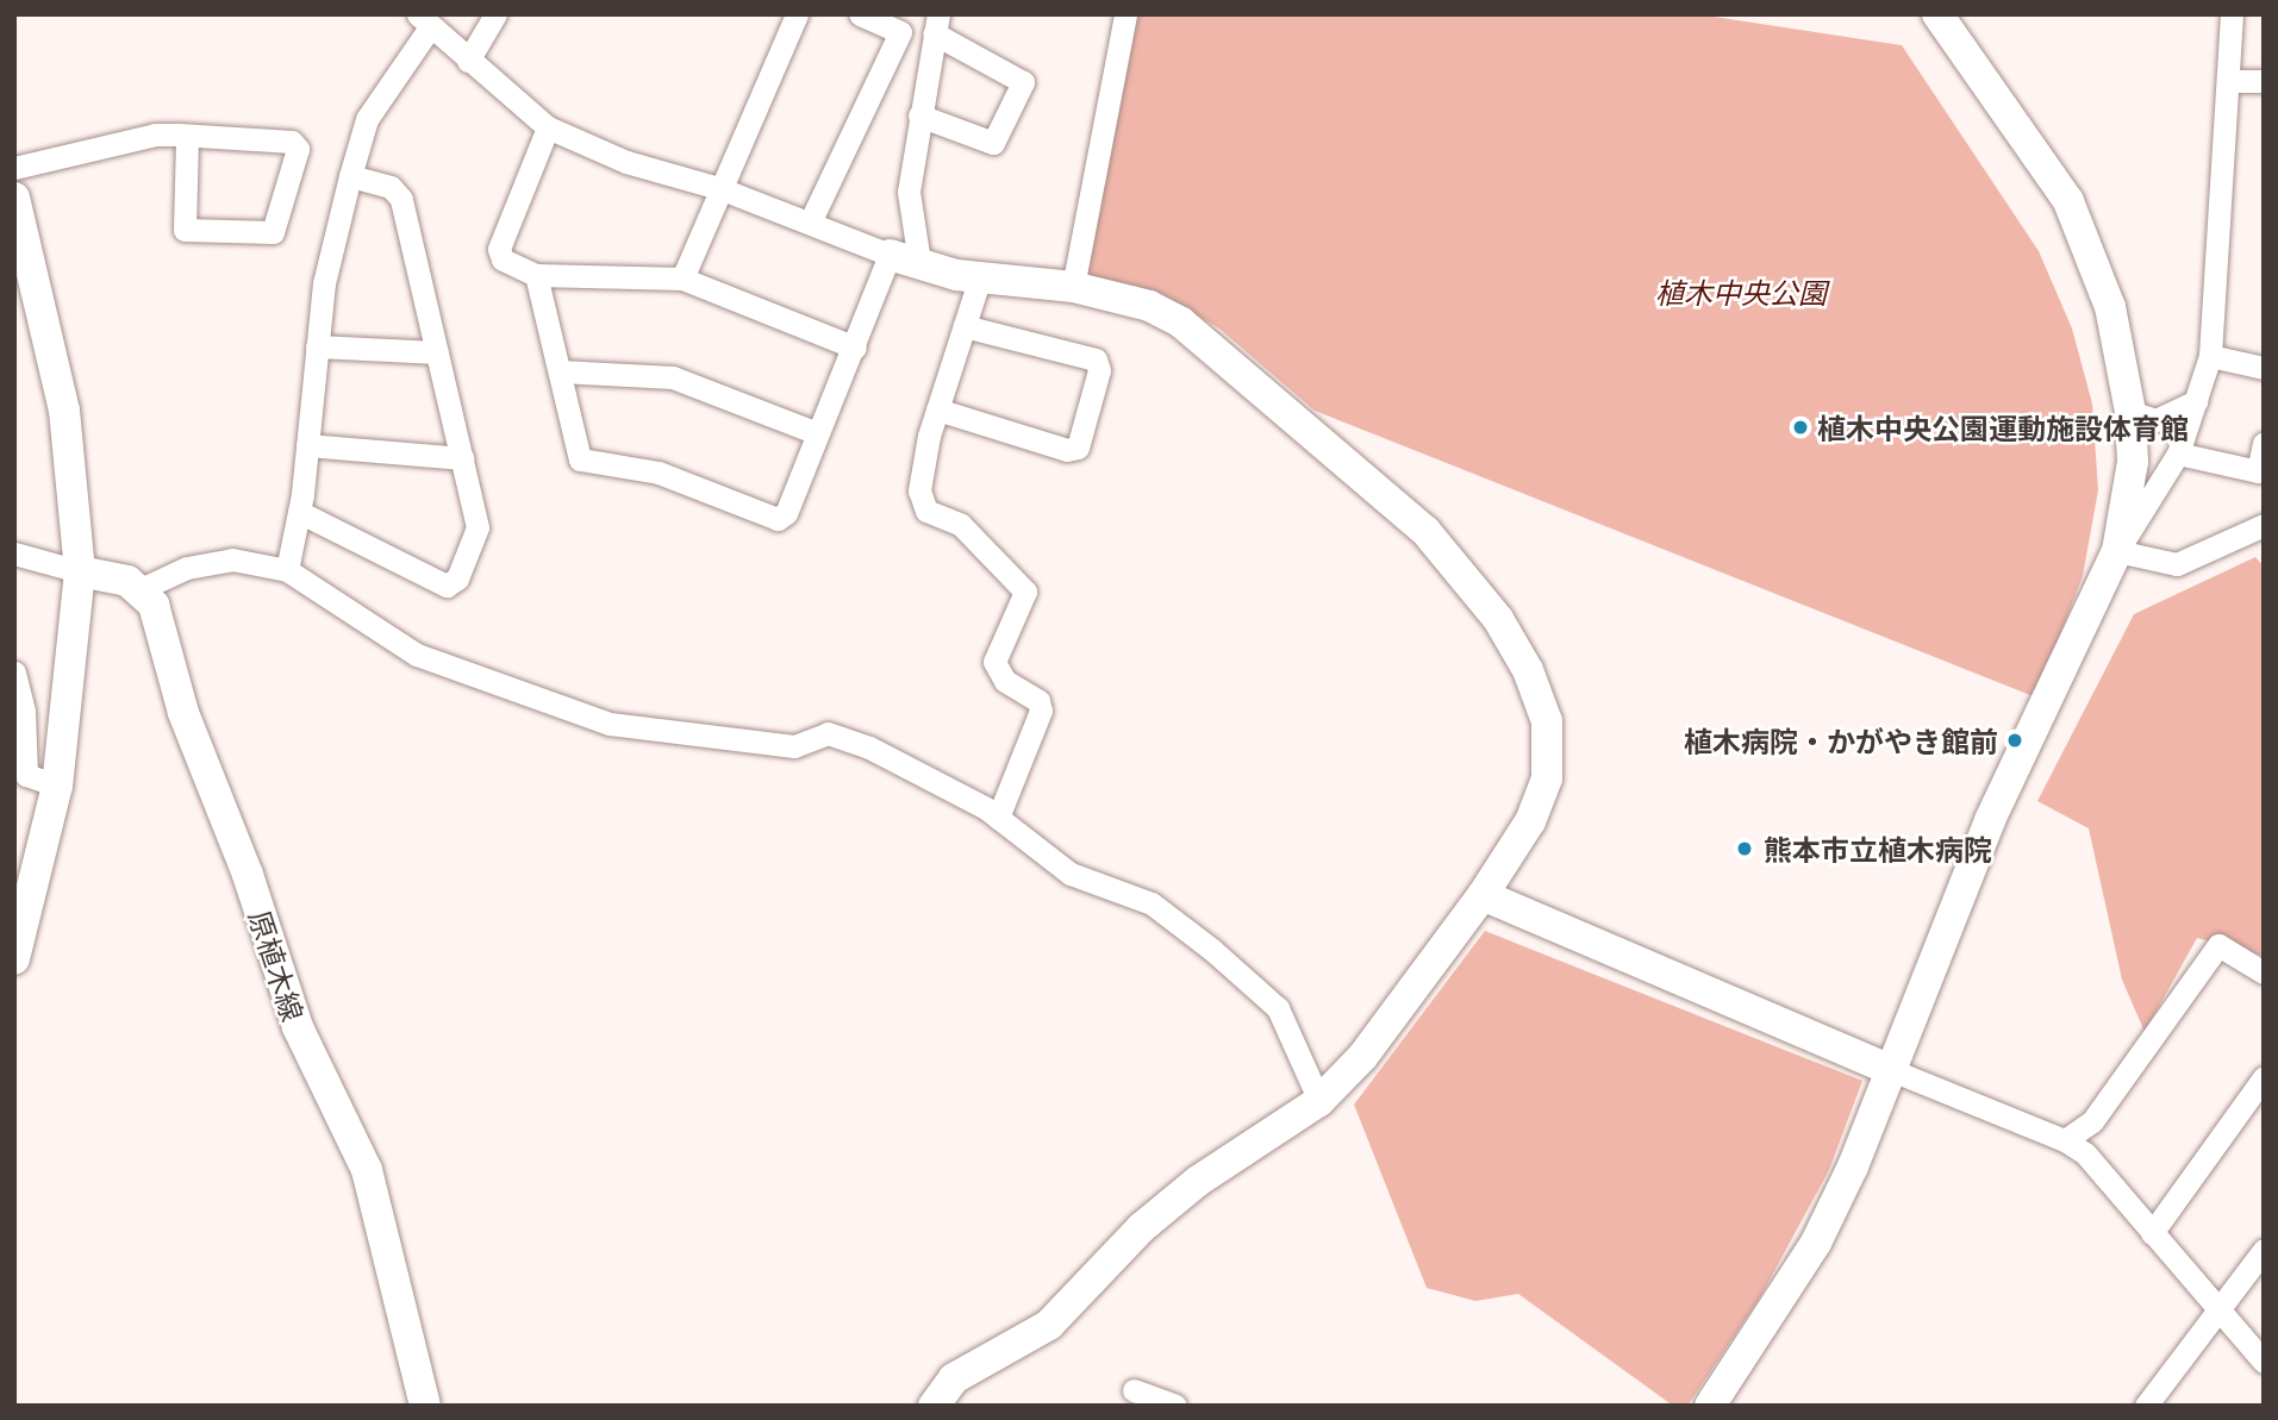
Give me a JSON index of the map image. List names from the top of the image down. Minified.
{"streets":{"street":["原植木線"]},"parks":["植木中央公園"],"places":["植木中央公園運動施設体育館","植木病院・かがやき館前","熊本市立植木病院"]}
